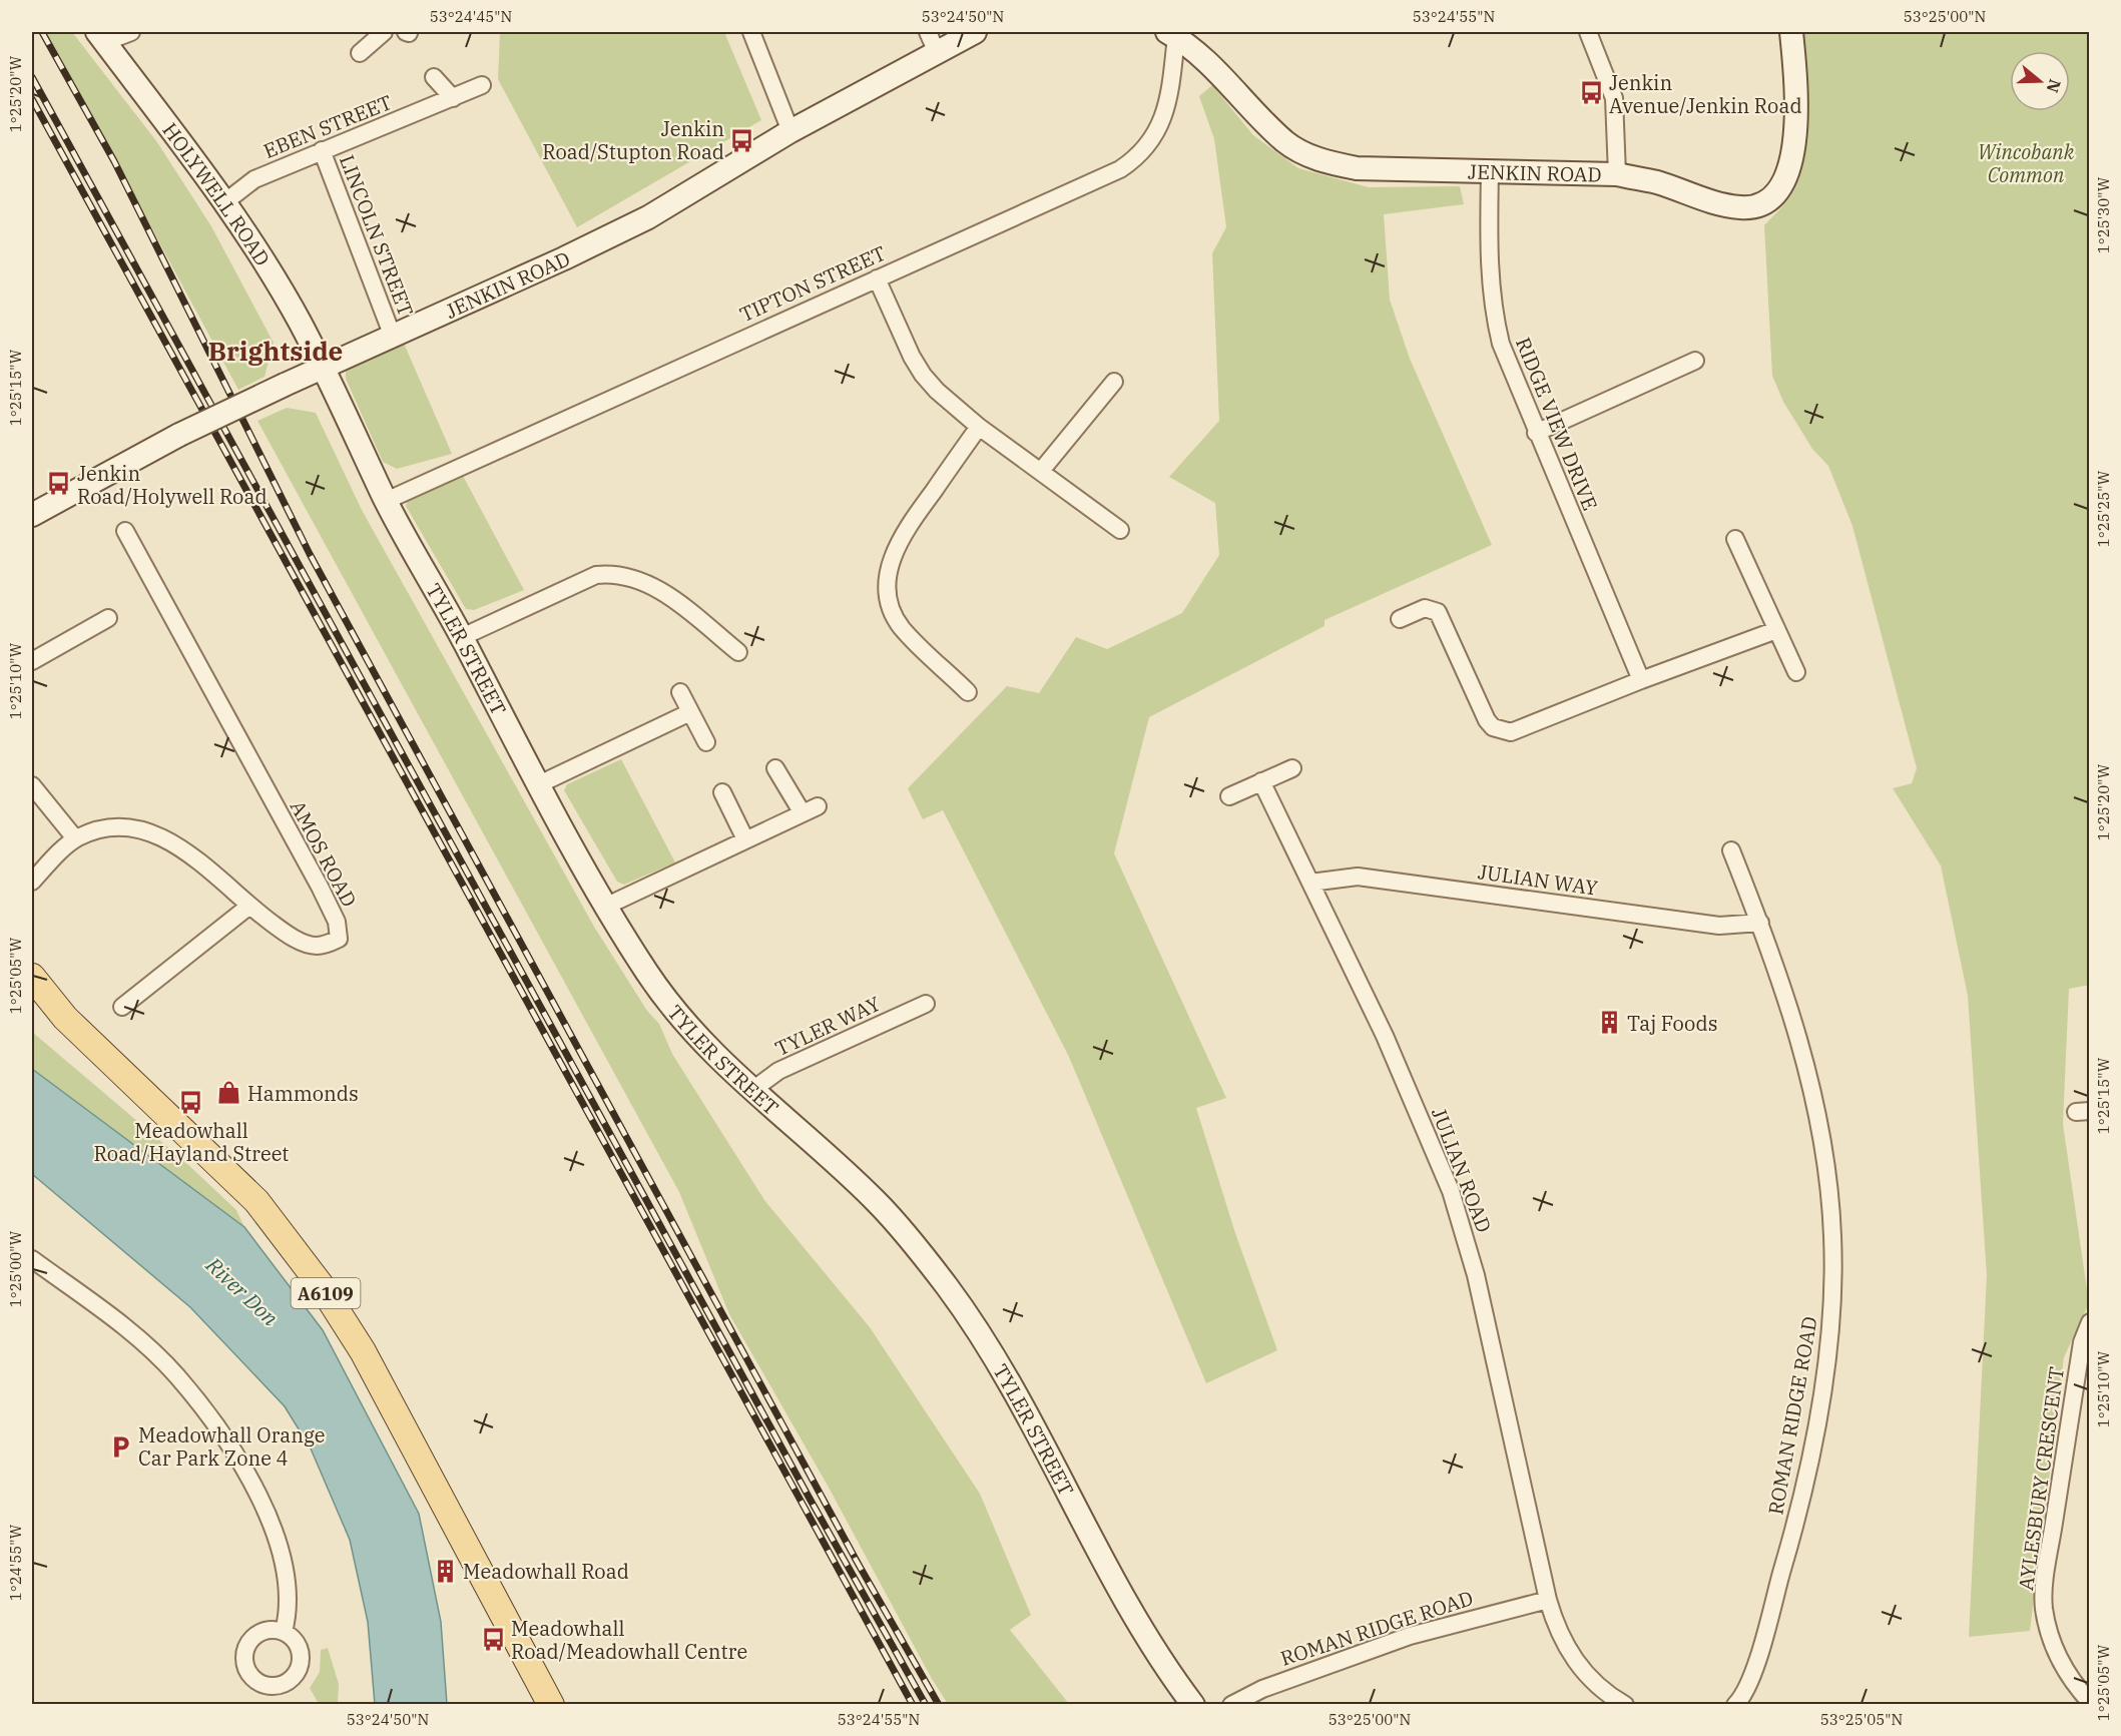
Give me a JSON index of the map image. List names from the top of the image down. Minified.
{"streets":{"main road":["JENKIN ROAD","HOLYWELL ROAD","TYLER STREET","A6109"],"street":["EBEN STREET","LINCOLN STREET","TIPTON STREET","RIDGE VIEW DRIVE","AMOS ROAD","JULIAN WAY","TYLER WAY","JULIAN ROAD","ROMAN RIDGE ROAD","AYLESBURY CRESCENT"]},"crossings":[["EBEN STREET","HOLYWELL ROAD"],["EBEN STREET","LINCOLN STREET"],["JENKIN ROAD","HOLYWELL ROAD"],["JENKIN ROAD","LINCOLN STREET"],["JENKIN ROAD","TIPTON STREET"],["JENKIN ROAD","RIDGE VIEW DRIVE"],["JENKIN ROAD","TYLER STREET"],["HOLYWELL ROAD","TYLER STREET"],["TIPTON STREET","TYLER STREET"],["TYLER STREET","TYLER WAY"],["JULIAN WAY","JULIAN ROAD"],["JULIAN WAY","ROMAN RIDGE ROAD"],["JULIAN ROAD","ROMAN RIDGE ROAD"]],"districts":["Brightside"],"water":["River Don"],"parks":["Wincobank Common"],"places":{"bus stop":["Jenkin Avenue/Jenkin Road","Jenkin Road/Stupton Road","Jenkin Road/Holywell Road","Meadowhall Road/Hayland Street","Meadowhall Road/Meadowhall Centre"],"building":["Taj Foods","Meadowhall Road"],"shop":["Hammonds"],"parking":["Meadowhall Orange Car Park Zone 4"]},"north":"right","coordinates":["53°24'45\"N","53°24'50\"N","53°24'55\"N","53°25'00\"N","1°25'20\"W","1°25'30\"W","1°25'15\"W","1°25'25\"W","1°25'10\"W","1°25'05\"W","1°25'00\"W","1°24'55\"W","53°25'05\"N"]}
